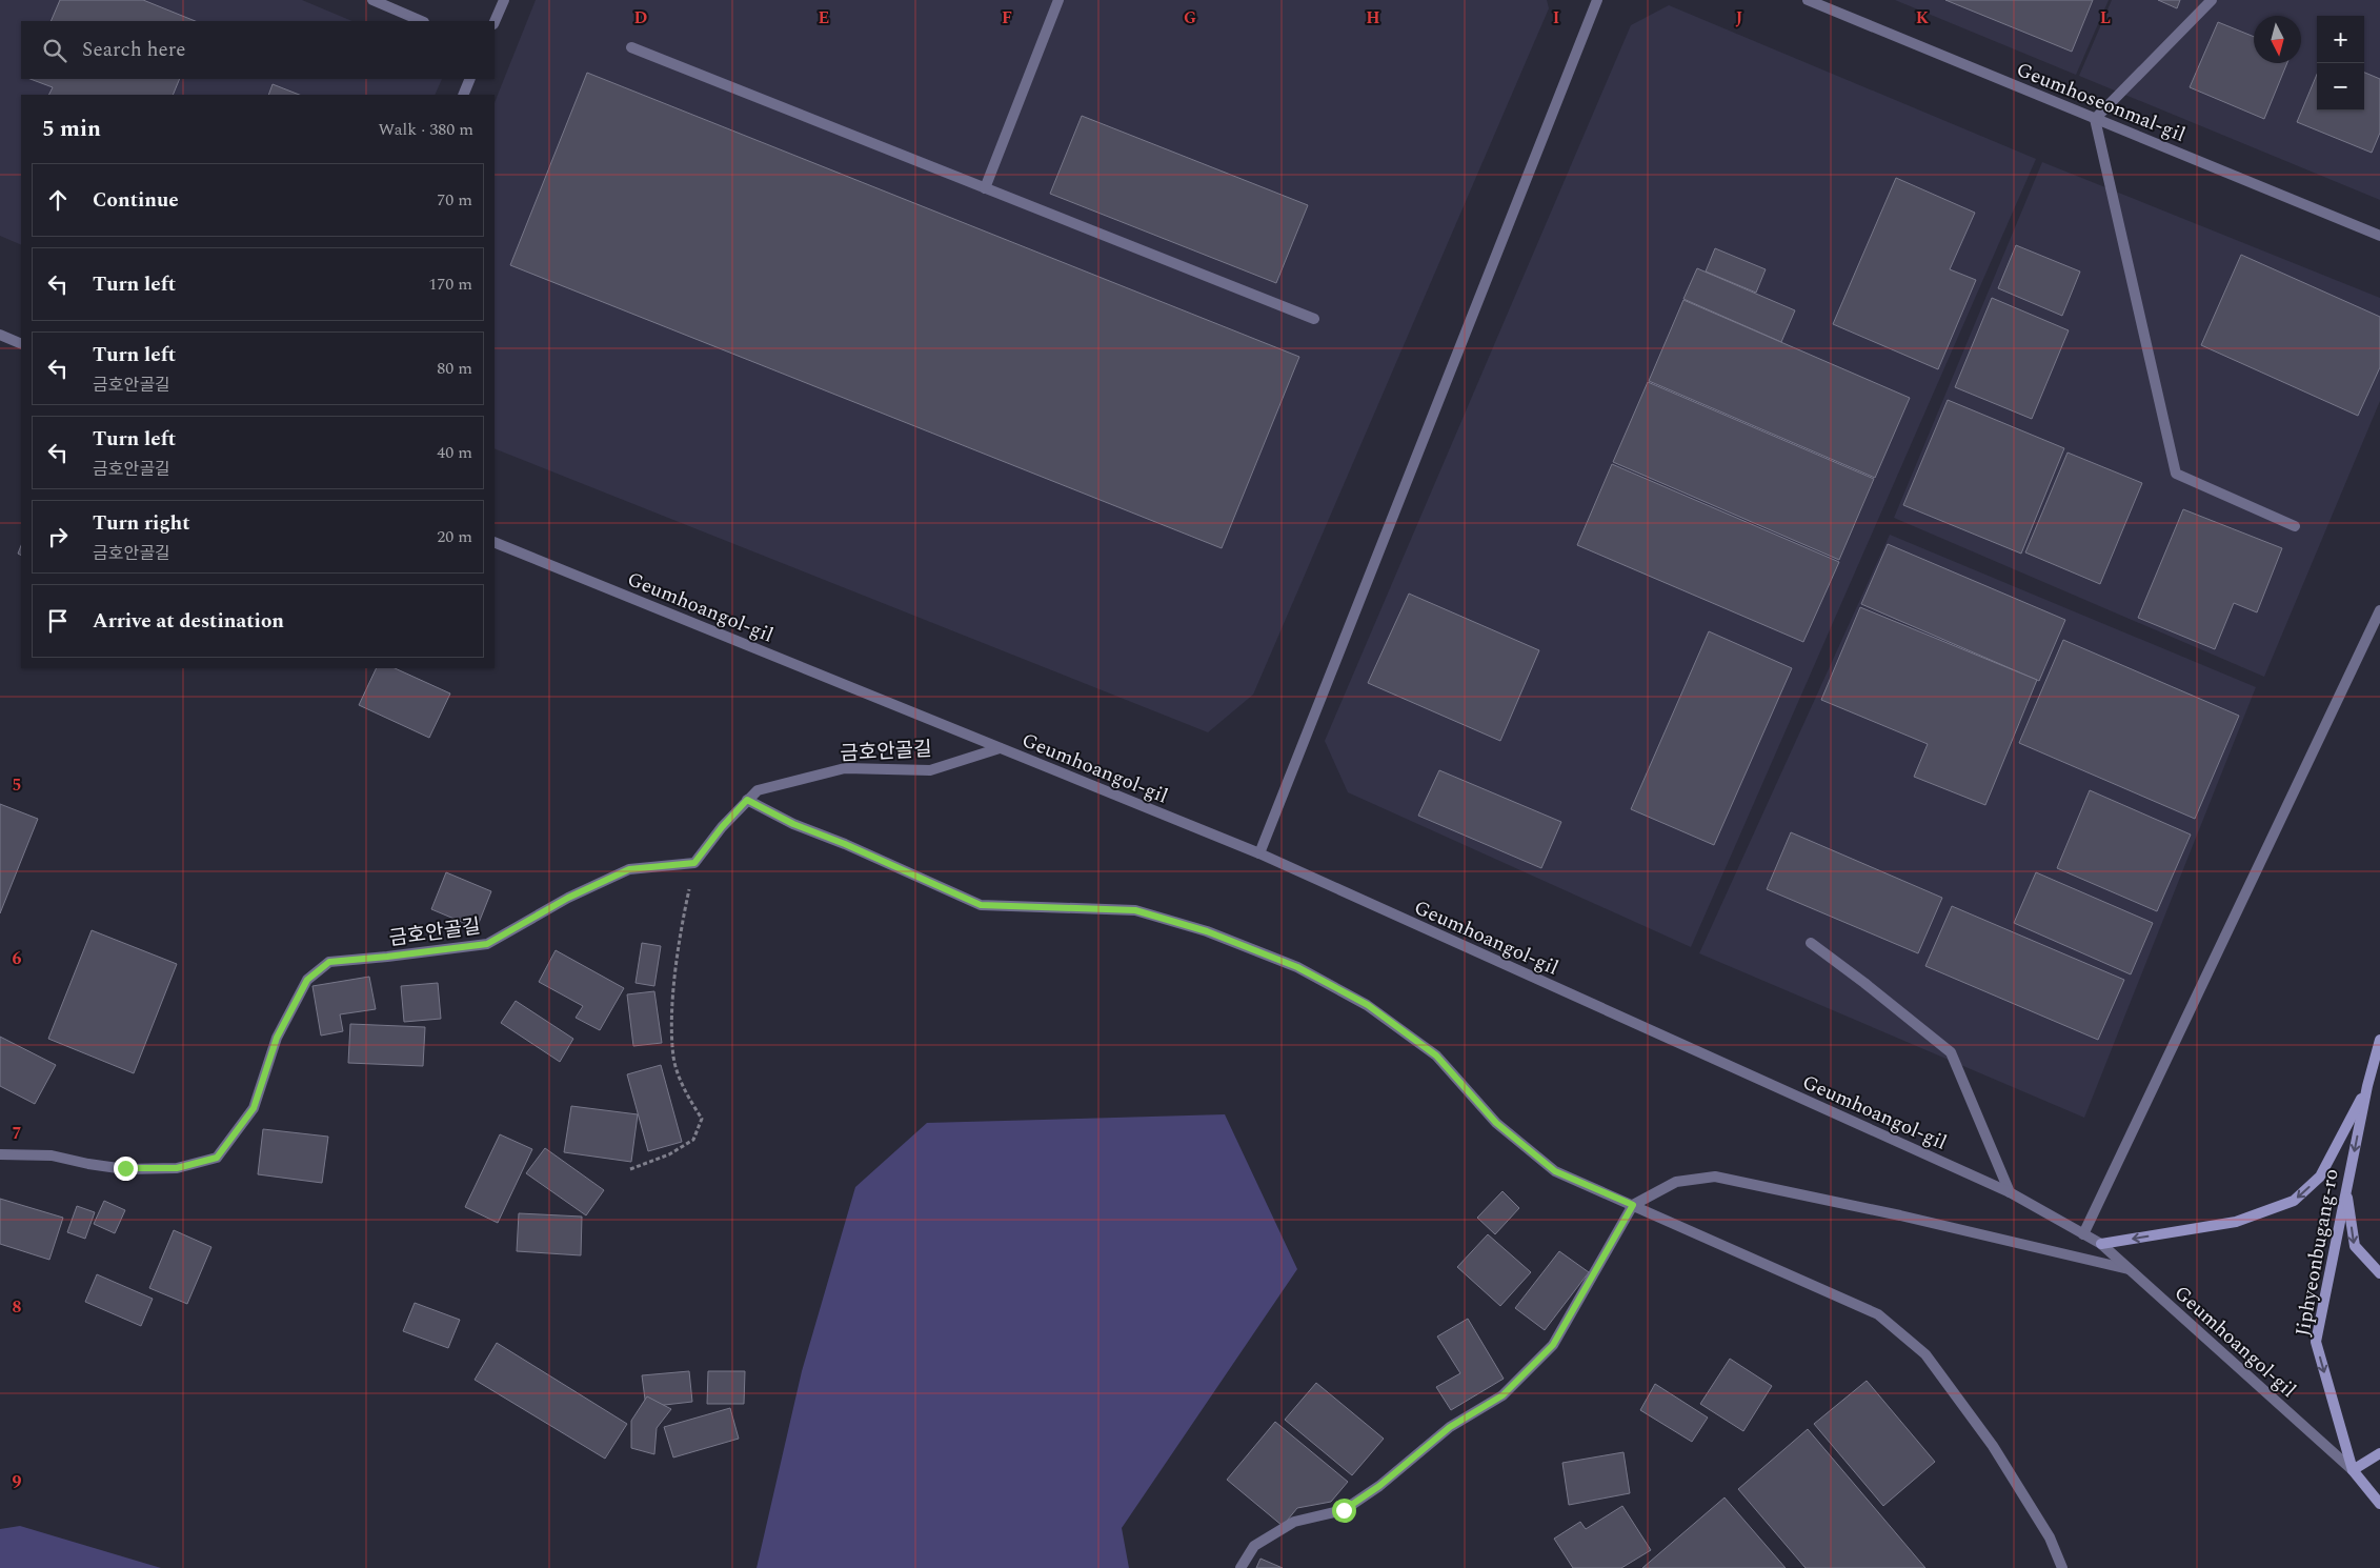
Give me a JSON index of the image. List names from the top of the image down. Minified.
{"streets":{"main road":["Geumhoangol-gil","Jiphyeonbugang-ro"],"street":["Geumhoseonmal-gil","금호안골길"]},"crossings":[["Geumhoangol-gil","금호안골길"],["Geumhoangol-gil","Jiphyeonbugang-ro"]],"one_way":["Jiphyeonbugang-ro"],"north":"bottom","page":{"map_buttons":["+","−"],"search":"Search here","heading":["5 min","Walk · 380 m"],"list":[["Continue","70 m"],["Turn left","170 m"],["Turn left","금호안골길","80 m"],["Turn left","금호안골길","40 m"],["Turn right","금호안골길","20 m"],"Arrive at destination"]},"grid":{"columns":["D","E","F","G","H","I","J","K","L"],"rows":["5","6","7","8","9"]}}
